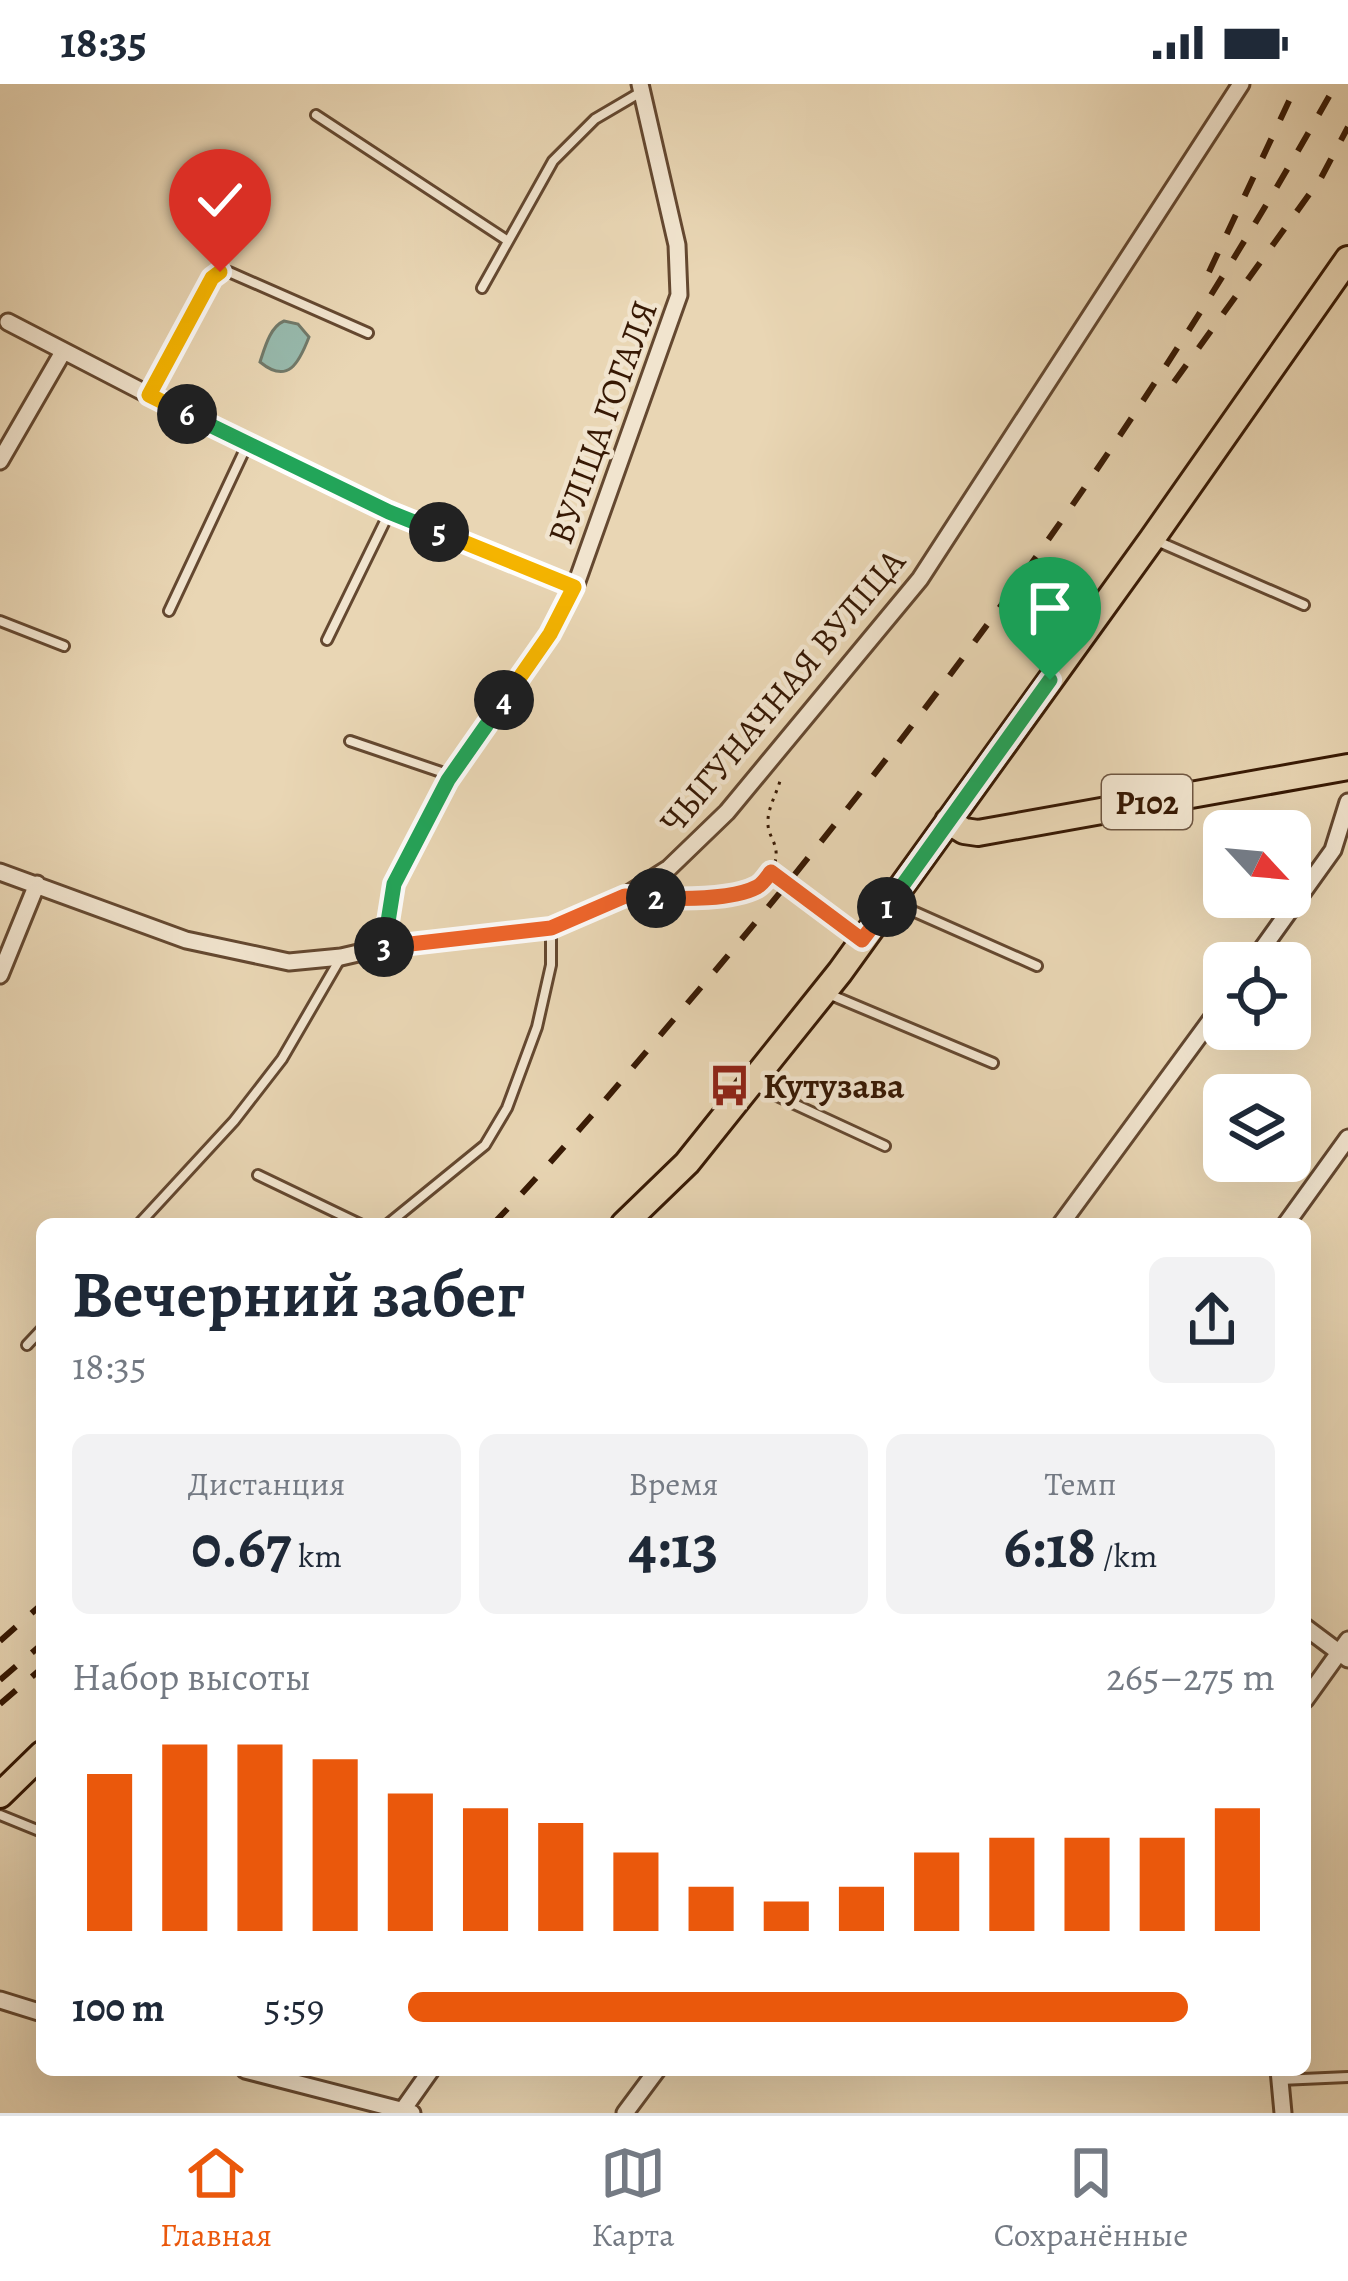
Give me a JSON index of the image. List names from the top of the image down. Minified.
{"streets":{"main road":["Р102"],"street":["ВУЛІЦА ГОГАЛЯ","ЧЫГУНАЧНАЯ ВУЛІЦА"]},"crossings":[["ВУЛІЦА ГОГАЛЯ","ЧЫГУНАЧНАЯ ВУЛІЦА"]],"places":{"bus stop":["Кутузава"]},"north":"bottom right","page":{"status":"18:35","pins":["6","5","4","2","1","3"],"heading":["Вечерний забег","18:35"],"stats":[["Дистанция","0.67 km"],["Время","4:13"],["Темп","6:18 /km"]],"chart":["Набор высоты","265–275 m"],"list":[{"name":"100 m","note":"5:59"}],"tabs":["Главная","Карта","Сохранённые"]}}
